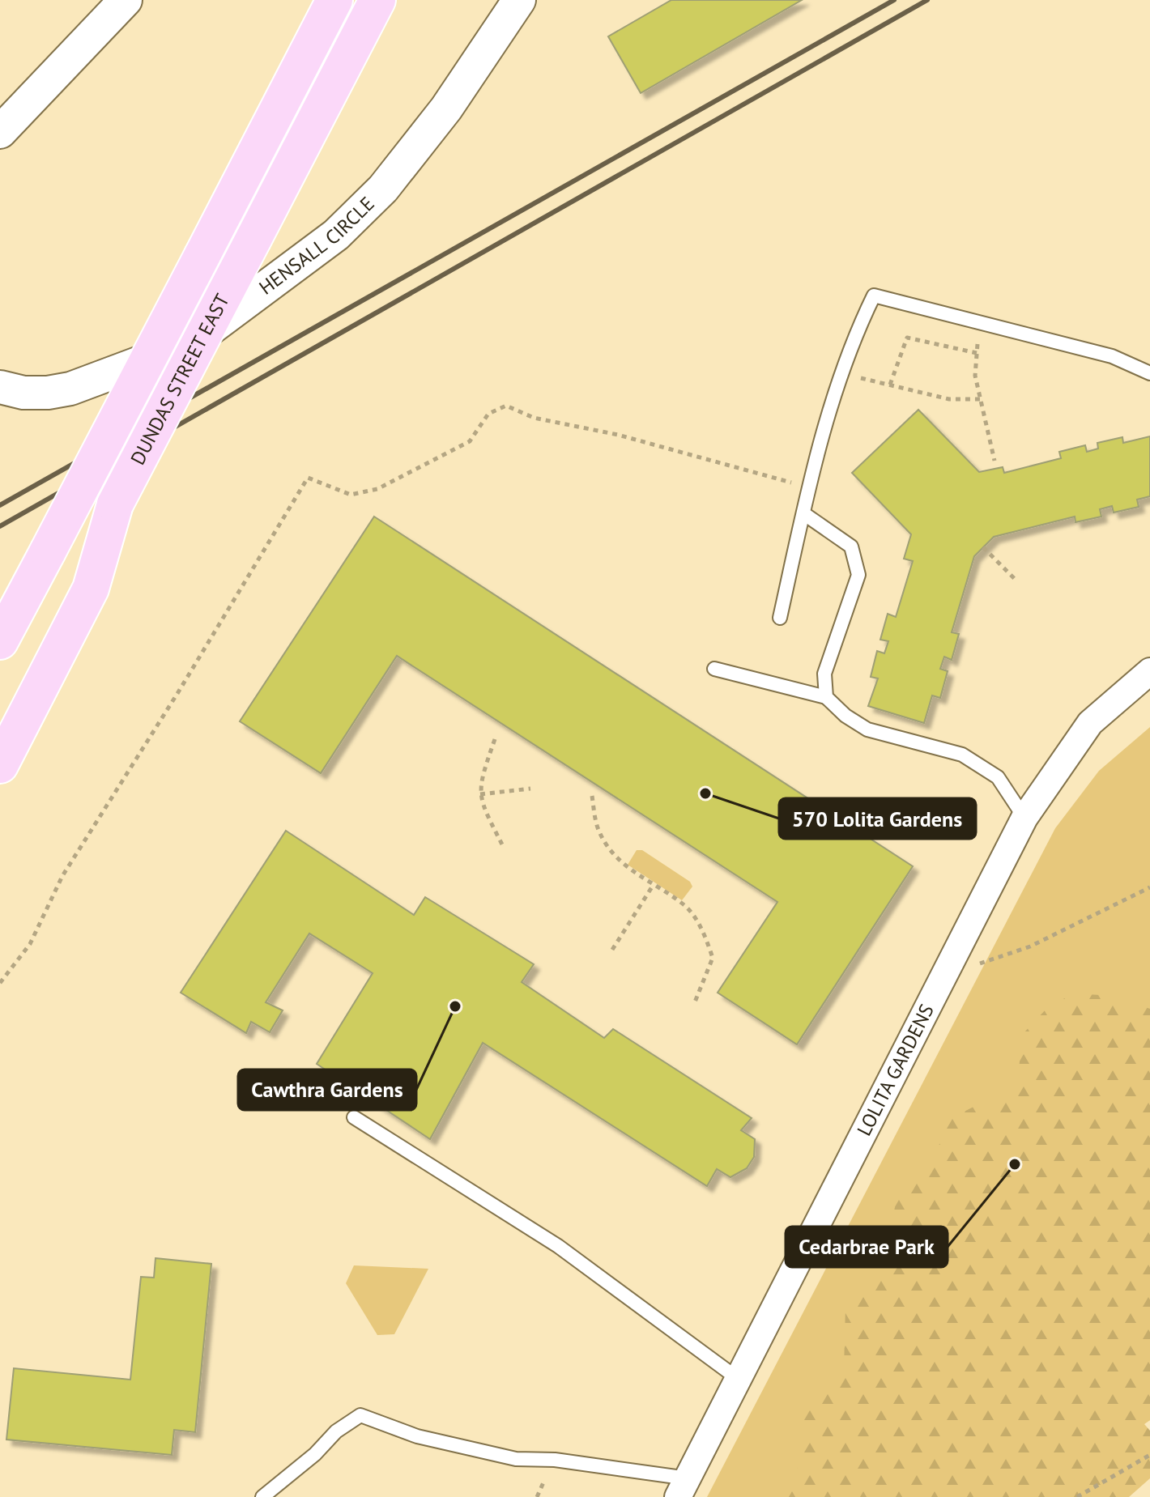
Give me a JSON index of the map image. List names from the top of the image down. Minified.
{"streets":{"main road":["DUNDAS STREET EAST"],"street":["HENSALL CIRCLE","LOLITA GARDENS"]},"places":["570 Lolita Gardens","Cawthra Gardens","Cedarbrae Park"]}
